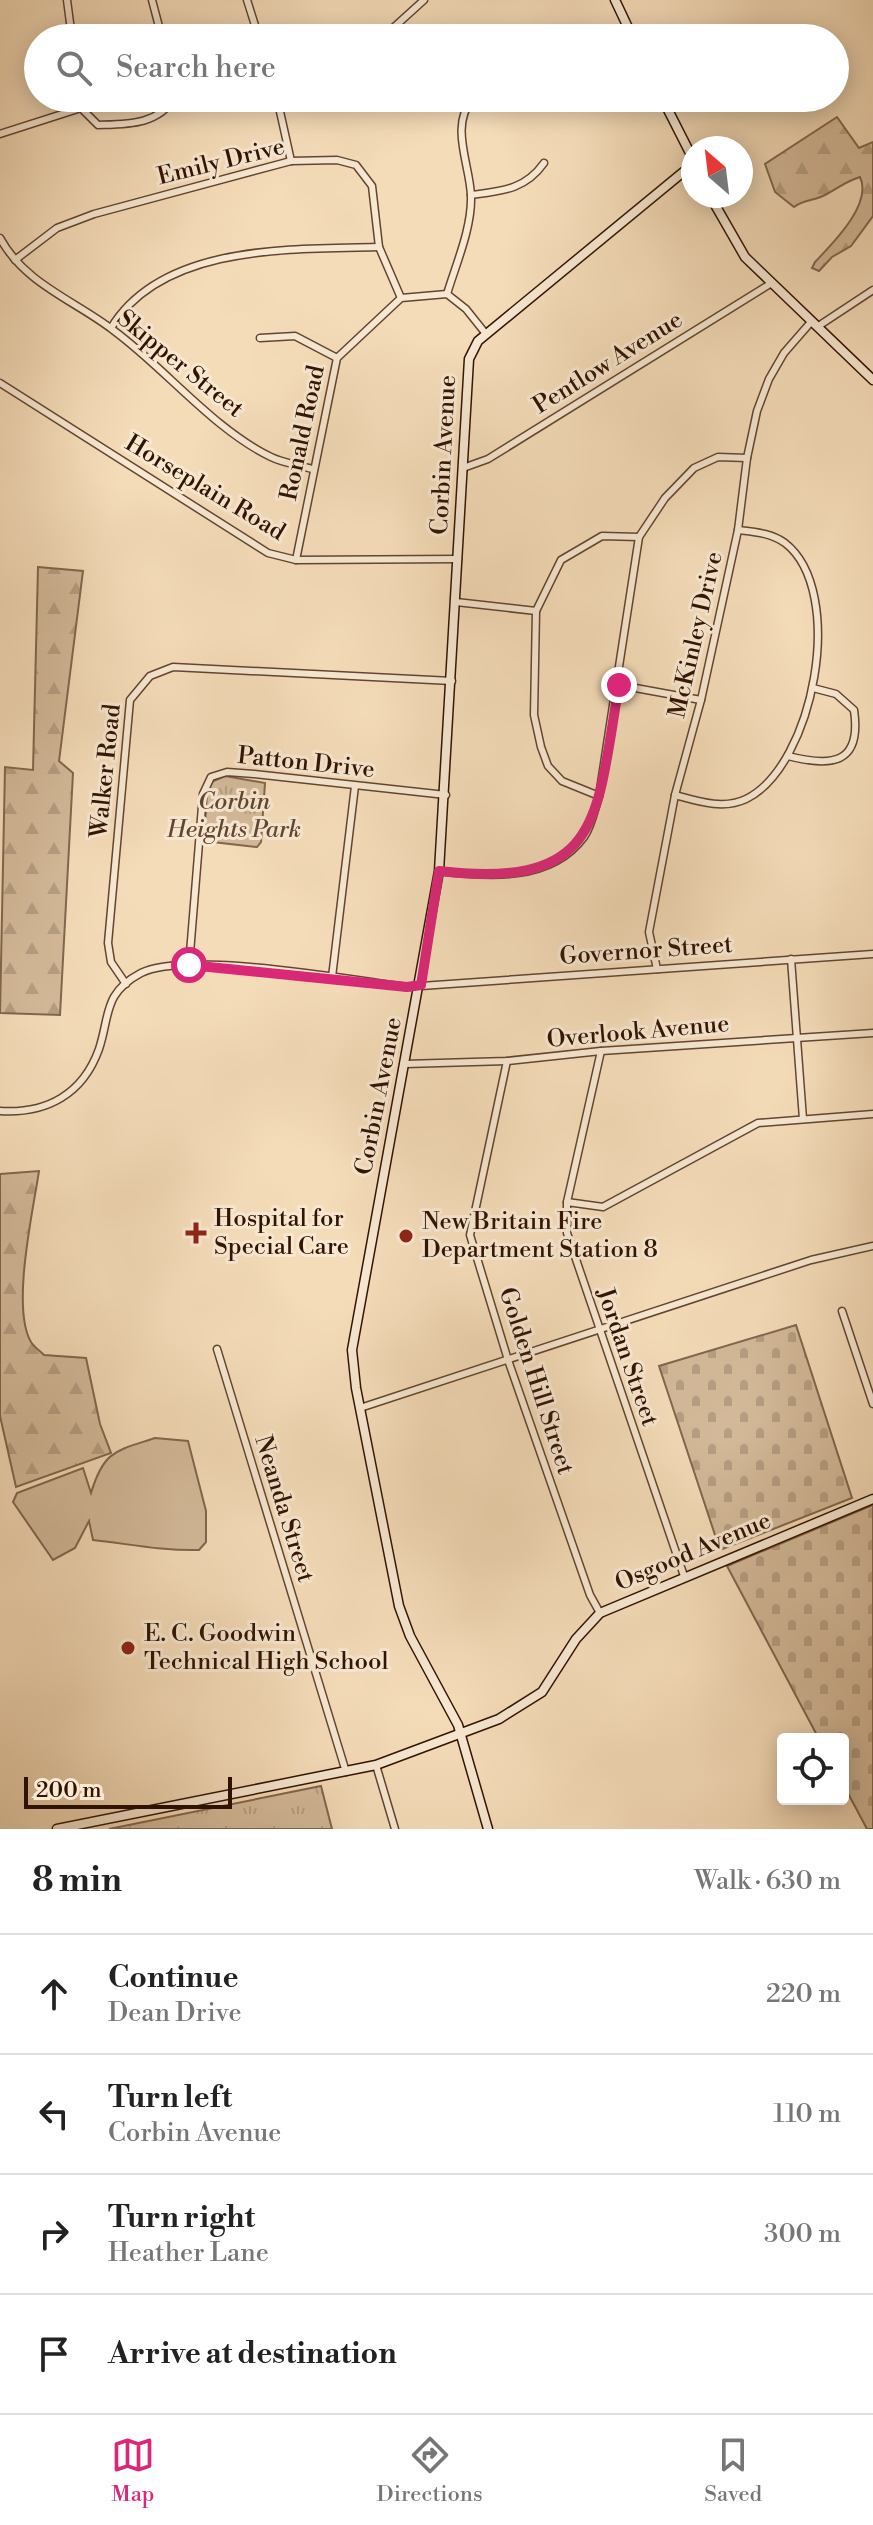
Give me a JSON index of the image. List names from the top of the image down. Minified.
{"streets":{"main road":["Corbin Avenue","Osgood Avenue"],"street":["Emily Drive","Pentlow Avenue","Skipper Street","Ronald Road","Horseplain Road","McKinley Drive","Patton Drive","Walker Road","Governor Street","Overlook Avenue","Jordan Street","Golden Hill Street","Neanda Street"]},"crossings":[["Emily Drive","Skipper Street"],["Emily Drive","Ronald Road"],["Pentlow Avenue","Corbin Avenue"],["Skipper Street","Ronald Road"],["Ronald Road","Horseplain Road"],["Corbin Avenue","Horseplain Road"],["Corbin Avenue","Patton Drive"],["Corbin Avenue","Walker Road"],["Corbin Avenue","Governor Street"],["Corbin Avenue","Overlook Avenue"],["Corbin Avenue","Osgood Avenue"],["McKinley Drive","Governor Street"],["Patton Drive","Governor Street"],["Walker Road","Governor Street"],["Overlook Avenue","Jordan Street"],["Overlook Avenue","Golden Hill Street"],["Jordan Street","Osgood Avenue"],["Golden Hill Street","Osgood Avenue"],["Neanda Street","Osgood Avenue"]],"parks":["Corbin Heights Park"],"places":{"health":["Hospital for Special Care"],"other":["New Britain Fire Department Station 8","E. C. Goodwin Technical High School"]},"scale_bar":"200 m","north":"top left","page":{"search":"Search here","scale":"200 m","heading":["8 min","Walk · 630 m"],"list":[["Continue","Dean Drive","220 m"],["Turn left","Corbin Avenue","110 m"],["Turn right","Heather Lane","300 m"],"Arrive at destination"],"nav":["Map","Directions","Saved"]}}
